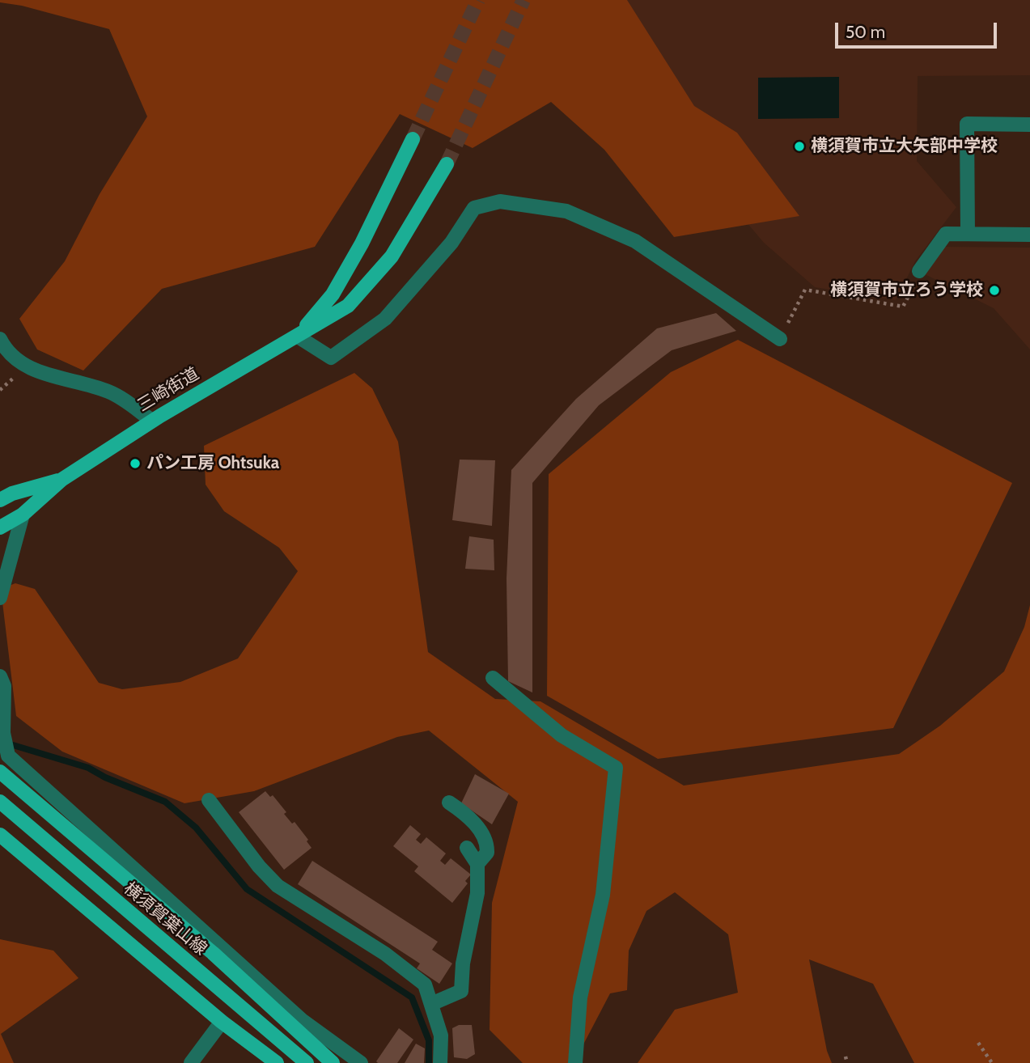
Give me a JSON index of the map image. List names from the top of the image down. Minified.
{"streets":{"main road":["三崎街道","横須賀葉山線"]},"places":["横須賀市立大矢部中学校","横須賀市立ろう学校","パン工房 Ohtsuka"],"scale_bar":"50 m"}
